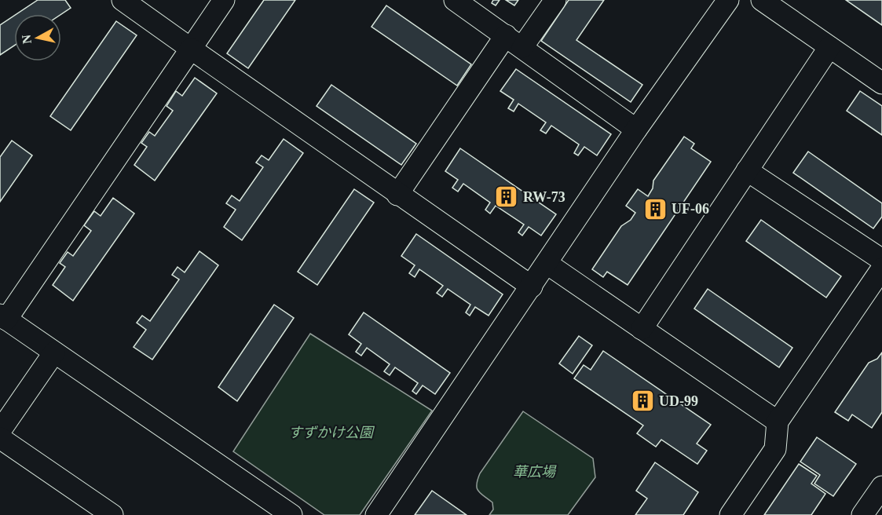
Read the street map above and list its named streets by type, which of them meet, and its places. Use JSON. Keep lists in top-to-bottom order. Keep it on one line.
{"parks":["すずかけ公園","華広場"],"places":{"building":["RW-73","UF-06","UD-99"]},"north":"left"}
